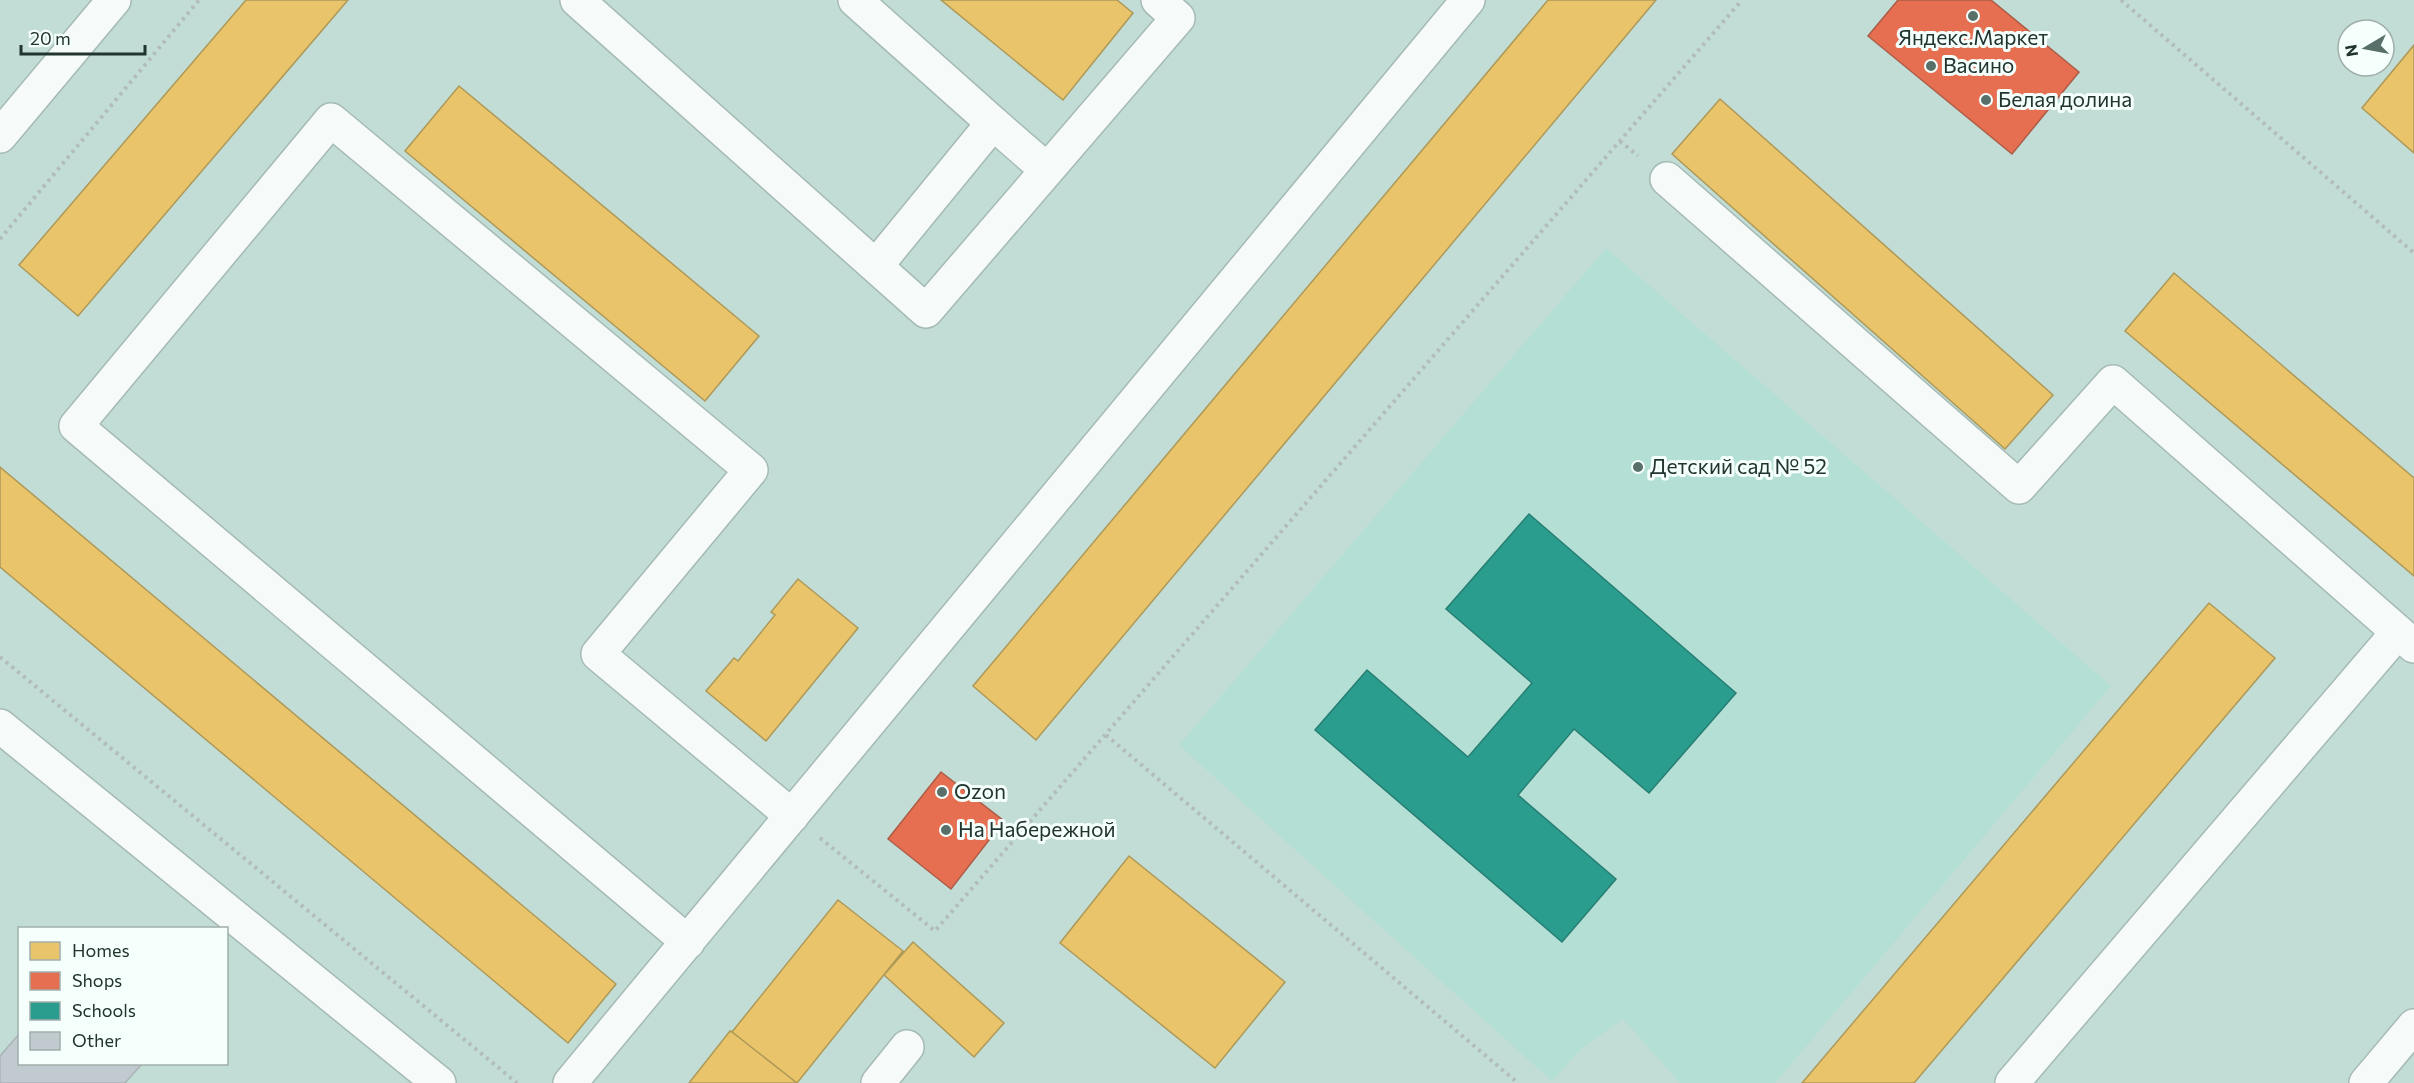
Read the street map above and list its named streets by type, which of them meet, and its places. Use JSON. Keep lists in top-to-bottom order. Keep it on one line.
{"places":["Яндекс.Маркет","Васино","Белая долина","Детский сад № 52","Ozon","На Набережной"],"legend":["Homes","Shops","Schools","Other"],"scale_bar":"20 m","north":"left"}
